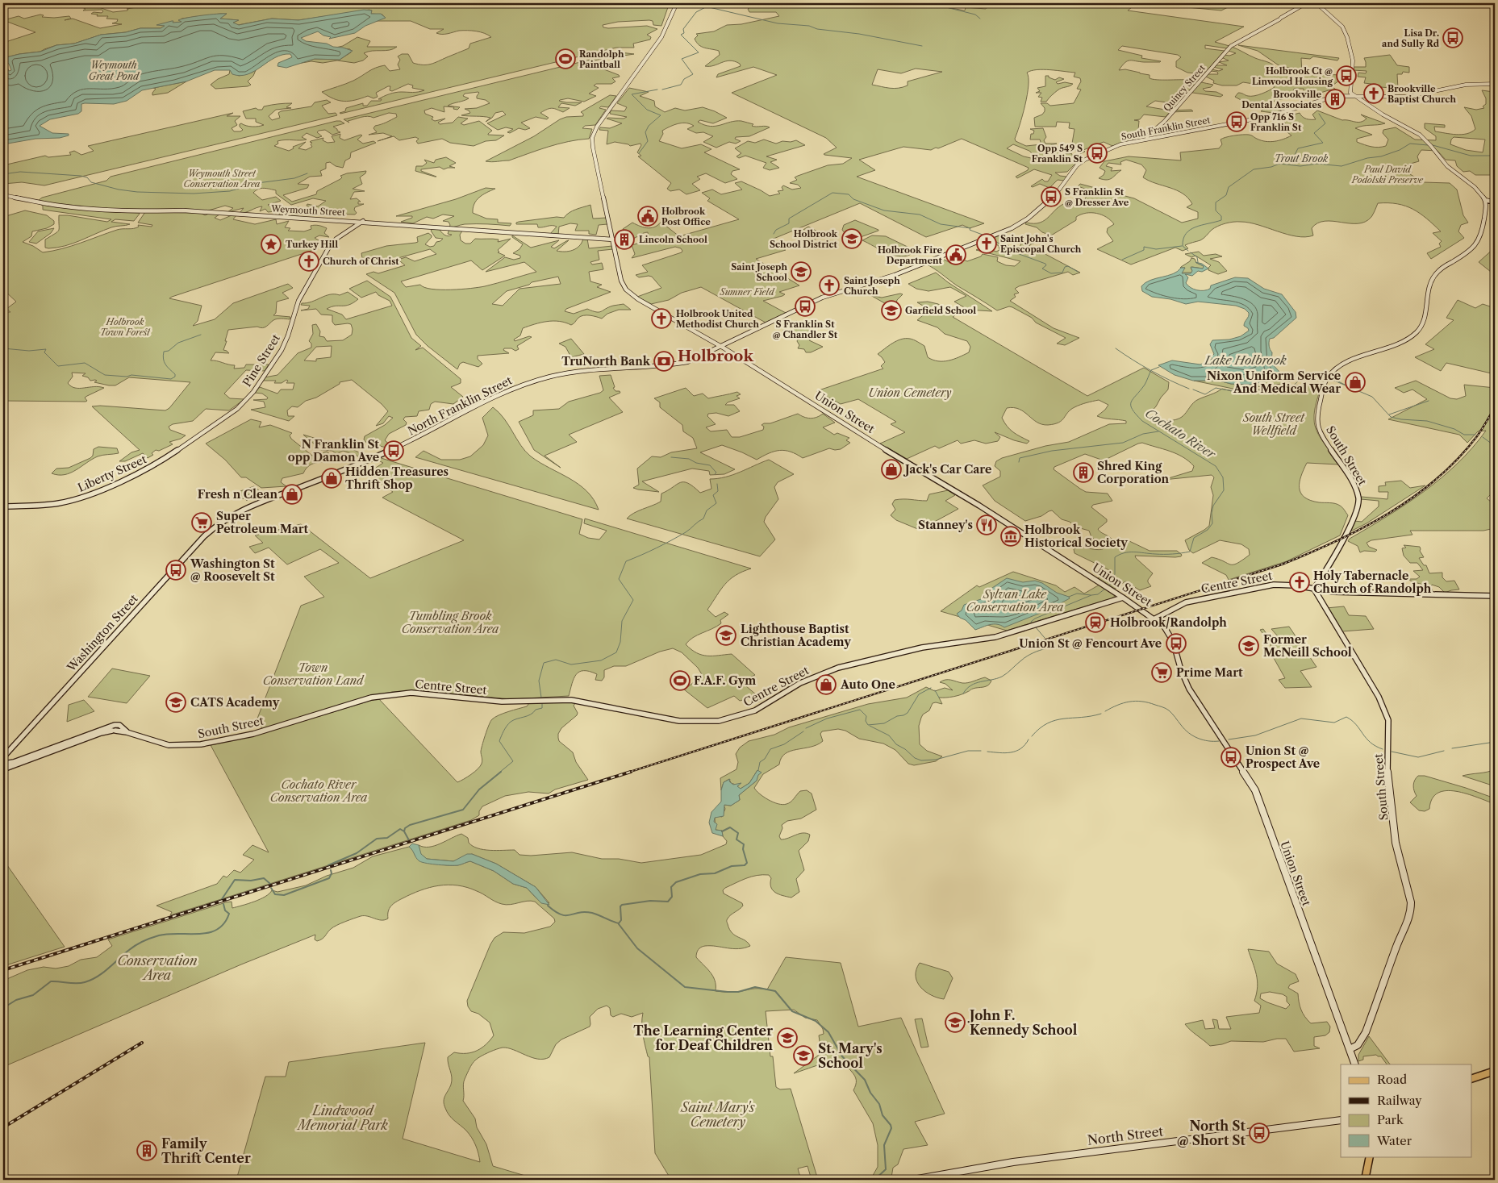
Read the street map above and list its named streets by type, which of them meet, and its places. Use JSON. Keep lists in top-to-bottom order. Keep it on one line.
{"streets":{"main road":["Quincy Street","South Franklin Street","Weymouth Street","Pine Street","North Franklin Street","Union Street","South Street","Liberty Street","Centre Street","Washington Street","North Street"]},"crossings":[["Quincy Street","South Franklin Street"],["South Franklin Street","North Franklin Street"],["South Franklin Street","Union Street"],["Weymouth Street","Pine Street"],["Weymouth Street","Union Street"],["Pine Street","Liberty Street"],["North Franklin Street","Union Street"],["North Franklin Street","Washington Street"],["Union Street","South Street"],["Union Street","Centre Street"],["South Street","Centre Street"]],"districts":["Holbrook"],"water":["Weymouth Great Pond","Trout Brook","Lake Holbrook","Cochato River"],"parks":["Paul David Podolski Preserve","Weymouth Street Conservation Area","Sumner Field","Holbrook Town Forest","Union Cemetery","South Street Wellfield","Sylvan Lake Conservation Area","Tumbling Brook Conservation Area","Town Conservation Land","Cochato River Conservation Area","Conservation Area","Saint Mary's Cemetery","Lindwood Memorial Park"],"places":{"bus stop":["Lisa Dr. and Sully Rd","Holbrook Ct @ Linwood Housing","Opp 716 S Franklin St","Opp 549 S Franklin St","S Franklin St @ Dresser Ave","S Franklin St @ Chandler St","N Franklin St opp Damon Ave","Washington St @ Roosevelt St","Union St @ Fencourt Ave","Union St @ Prospect Ave","North St @ Short St"],"sports":["Randolph Paintball","F.A.F. Gym"],"church":["Brookville Baptist Church","Saint John's Episcopal Church","Church of Christ","Saint Joseph Church","Holbrook United Methodist Church","Holy Tabernacle Church of Randolph"],"building":["Brookville Dental Associates","Lincoln School","Shred King Corporation","Family Thrift Center"],"public building":["Holbrook Post Office","Holbrook Fire Department"],"school or university":["Holbrook School District","Saint Joseph School","Garfield School","Lighthouse Baptist Christian Academy","Former McNeill School","CATS Academy","John F. Kennedy School","The Learning Center for Deaf Children","St. Mary's School"],"place":["Turkey Hill"],"bank":["TruNorth Bank"],"shop":["Nixon Uniform Service And Medical Wear","Jack's Car Care","Hidden Treasures Thrift Shop","Fresh n Clean","Auto One"],"supermarket":["Super Petroleum Mart","Prime Mart"],"restaurant":["Stanney's"],"museum":["Holbrook Historical Society"],"station":["Holbrook/Randolph"]},"legend":["Road","Railway","Park","Water"]}
